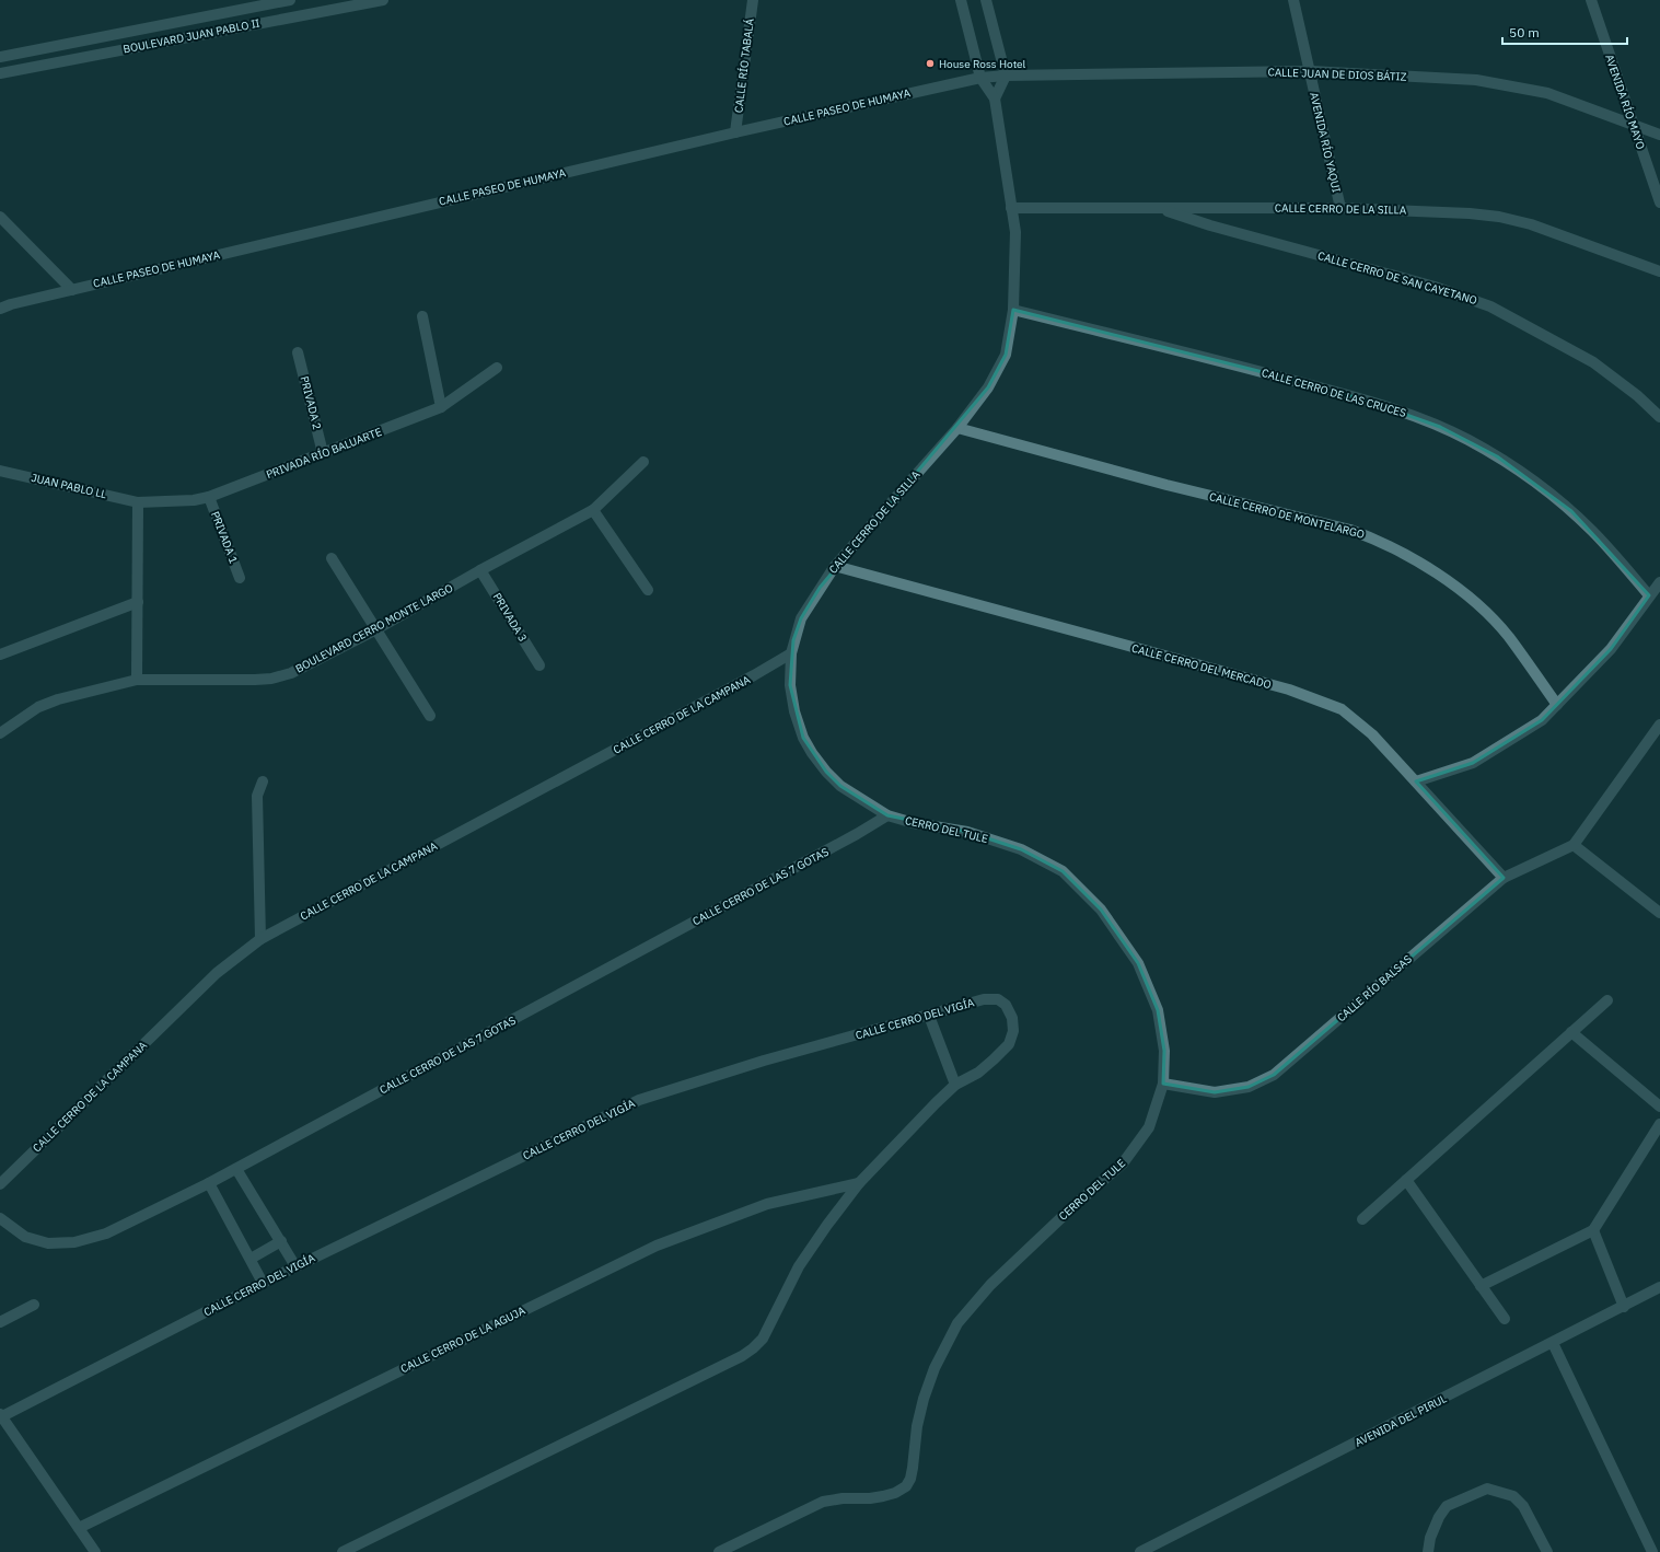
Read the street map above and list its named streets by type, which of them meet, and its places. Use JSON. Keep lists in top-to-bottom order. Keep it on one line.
{"streets":{"street":["BOULEVARD JUAN PABLO II","CALLE RÍO TABALÁ","CALLE JUAN DE DIOS BÁTIZ","AVENIDA RÍO MAYO","CALLE PASEO DE HUMAYA","AVENIDA RÍO YAQUI","CALLE CERRO DE LA SILLA","CALLE CERRO DE SAN CAYETANO","CALLE CERRO DE LAS CRUCES","PRIVADA 2","PRIVADA RÍO BALUARTE","JUAN PABLO LL","CALLE CERRO DE MONTELARGO","PRIVADA 1","PRIVADA 3","BOULEVARD CERRO MONTE LARGO","CALLE CERRO DEL MERCADO","CALLE CERRO DE LA CAMPANA","CERRO DEL TULE","CALLE CERRO DE LAS 7 GOTAS","CALLE RÍO BALSAS","CALLE CERRO DEL VIGÍA","CALLE CERRO DE LA AGUJA","AVENIDA DEL PIRUL"]},"crossings":[["CALLE RÍO TABALÁ","CALLE PASEO DE HUMAYA"],["CALLE JUAN DE DIOS BÁTIZ","AVENIDA RÍO MAYO"],["CALLE JUAN DE DIOS BÁTIZ","CALLE PASEO DE HUMAYA"],["CALLE JUAN DE DIOS BÁTIZ","AVENIDA RÍO YAQUI"],["AVENIDA RÍO YAQUI","CALLE CERRO DE LA SILLA"],["CALLE CERRO DE LA SILLA","CALLE CERRO DE SAN CAYETANO"],["CALLE CERRO DE LA SILLA","CALLE CERRO DE LAS CRUCES"],["CALLE CERRO DE LA SILLA","CALLE CERRO DE MONTELARGO"],["CALLE CERRO DE LA SILLA","CALLE CERRO DEL MERCADO"],["CALLE CERRO DE LA SILLA","CALLE CERRO DE LA CAMPANA"],["CALLE CERRO DE LA SILLA","CERRO DEL TULE"],["CALLE CERRO DE LA SILLA","CALLE CERRO DE LAS 7 GOTAS"],["PRIVADA 2","PRIVADA RÍO BALUARTE"],["PRIVADA RÍO BALUARTE","JUAN PABLO LL"],["PRIVADA RÍO BALUARTE","PRIVADA 1"],["PRIVADA 3","BOULEVARD CERRO MONTE LARGO"],["CALLE CERRO DEL MERCADO","CALLE RÍO BALSAS"],["CERRO DEL TULE","CALLE CERRO DE LAS 7 GOTAS"],["CERRO DEL TULE","CALLE RÍO BALSAS"],["CALLE CERRO DEL VIGÍA","CALLE CERRO DE LA AGUJA"]],"places":["House Ross Hotel"],"scale_bar":"50 m"}
